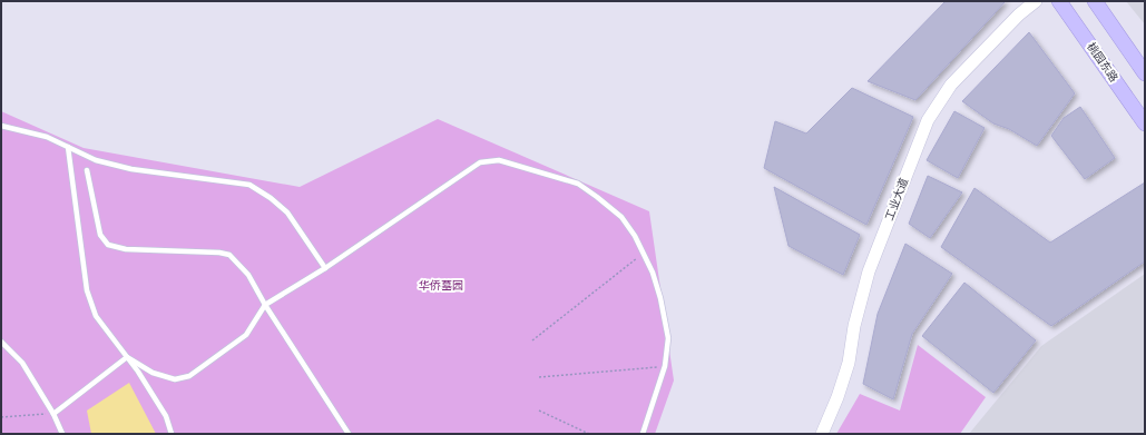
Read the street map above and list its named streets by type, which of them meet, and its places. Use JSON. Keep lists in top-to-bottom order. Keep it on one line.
{"streets":{"main road":["桃园东路"],"street":["工业大道"]},"parks":["华侨墓园"]}
